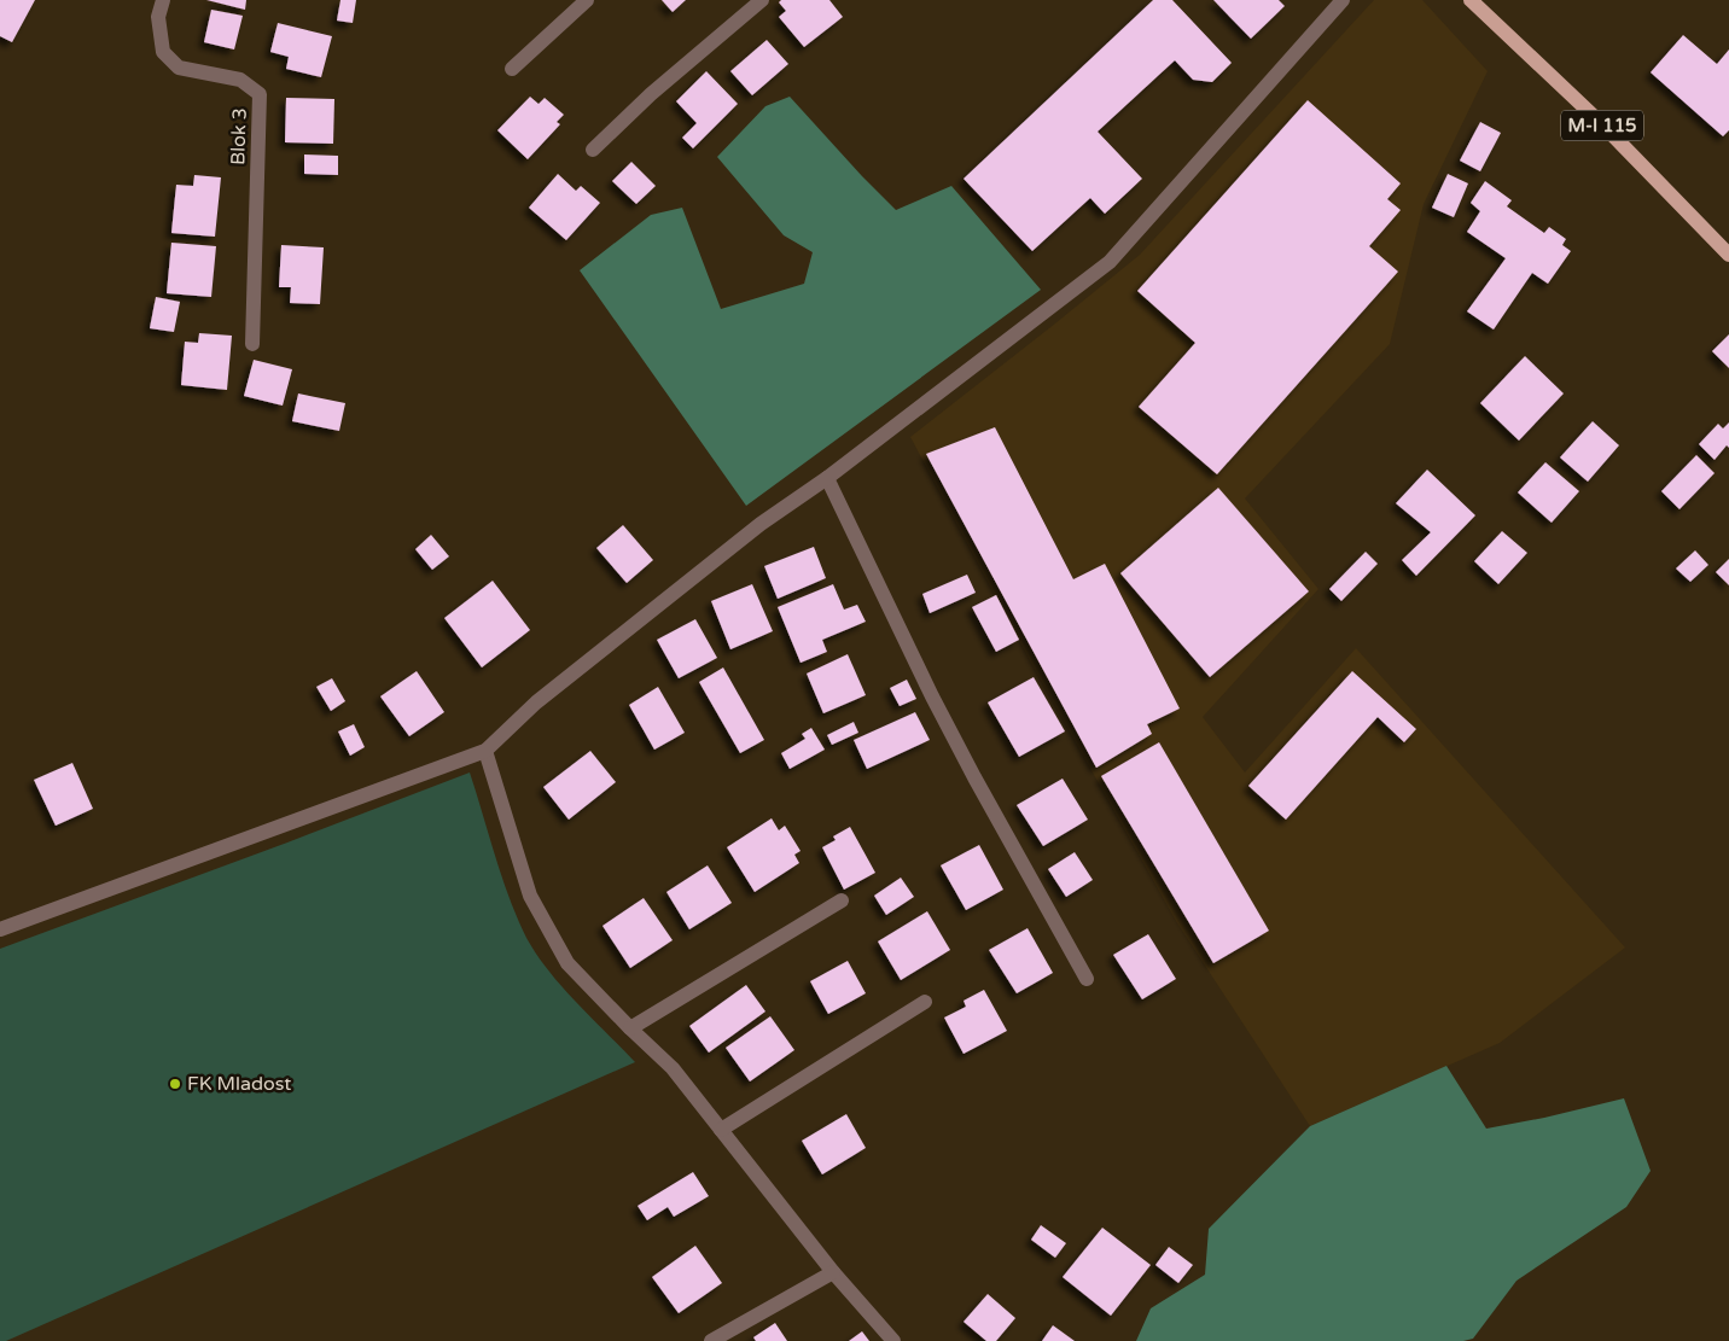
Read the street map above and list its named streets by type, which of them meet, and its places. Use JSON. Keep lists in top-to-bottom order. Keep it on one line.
{"streets":{"main road":["M-I 115"],"street":["Blok 3"]},"places":["FK Mladost"]}
